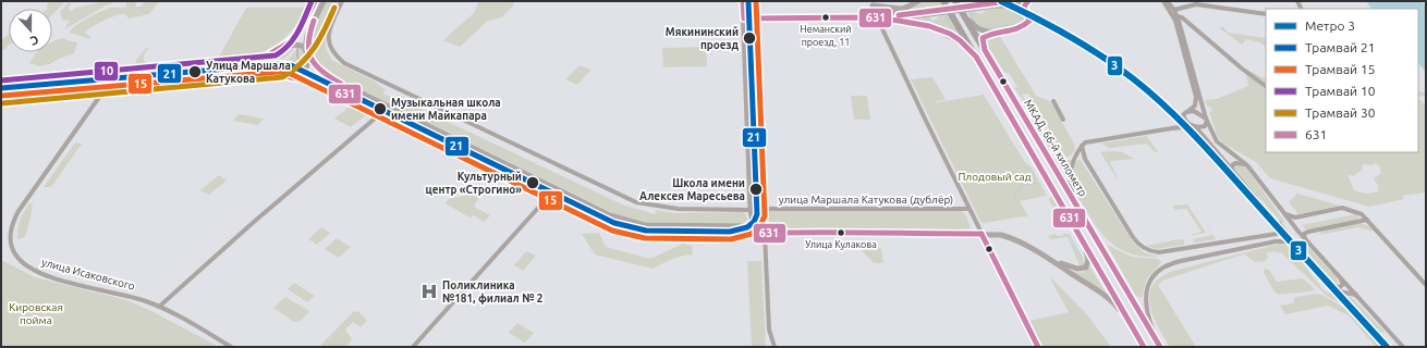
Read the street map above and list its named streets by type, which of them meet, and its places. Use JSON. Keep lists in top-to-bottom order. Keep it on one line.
{"streets":{"highway":["МКАД, 66-й километр"],"street":["улица Маршала Катукова (дублёр)","улица Исаковского"]},"parks":["Плодовый сад","Кировская пойма"],"places":{"other":["Неманский проезд, 11","Мякининский проезд","Улица Маршала Катукова","Музыкальная школа имени Майкапара","Культурный центр «Строгино»","Школа имени Алексея Маресьева","Улица Кулакова"],"hospital":["Поликлиника №181, филиал № 2"]},"lines":["metro line 3","tram line 21","tram line 15","tram line 10","transit line 631","tram line 30"],"legend":["Метро 3","Трамвай 21","Трамвай 15","Трамвай 10","Трамвай 30","631"],"north":"bottom"}
